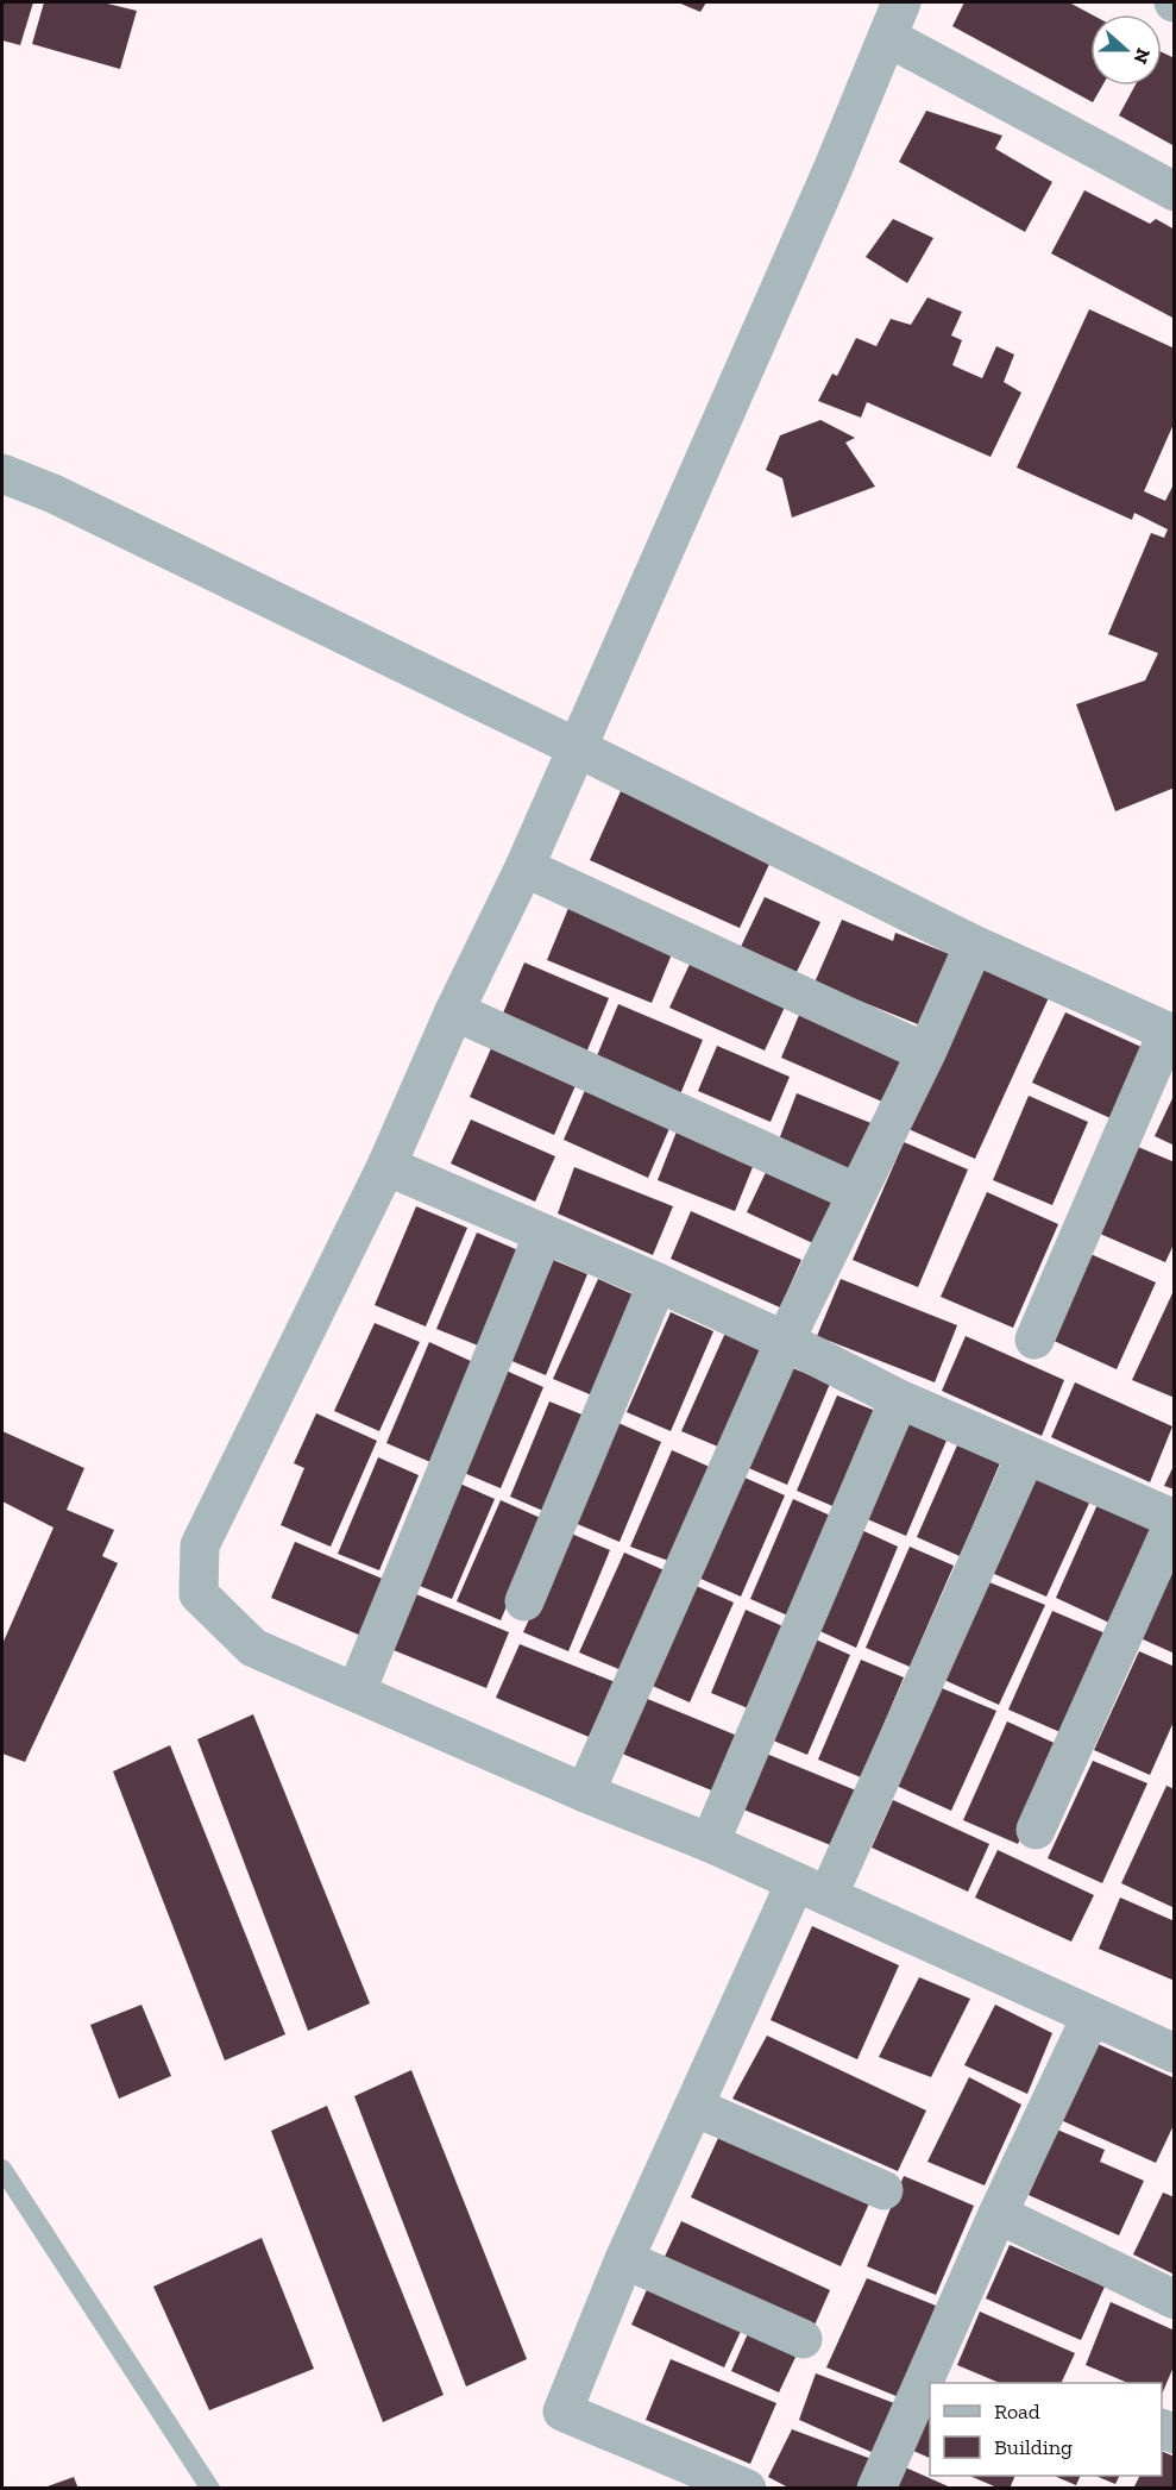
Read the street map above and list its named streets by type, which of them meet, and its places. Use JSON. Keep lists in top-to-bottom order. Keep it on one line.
{"legend":["Road","Building"],"north":"right"}
